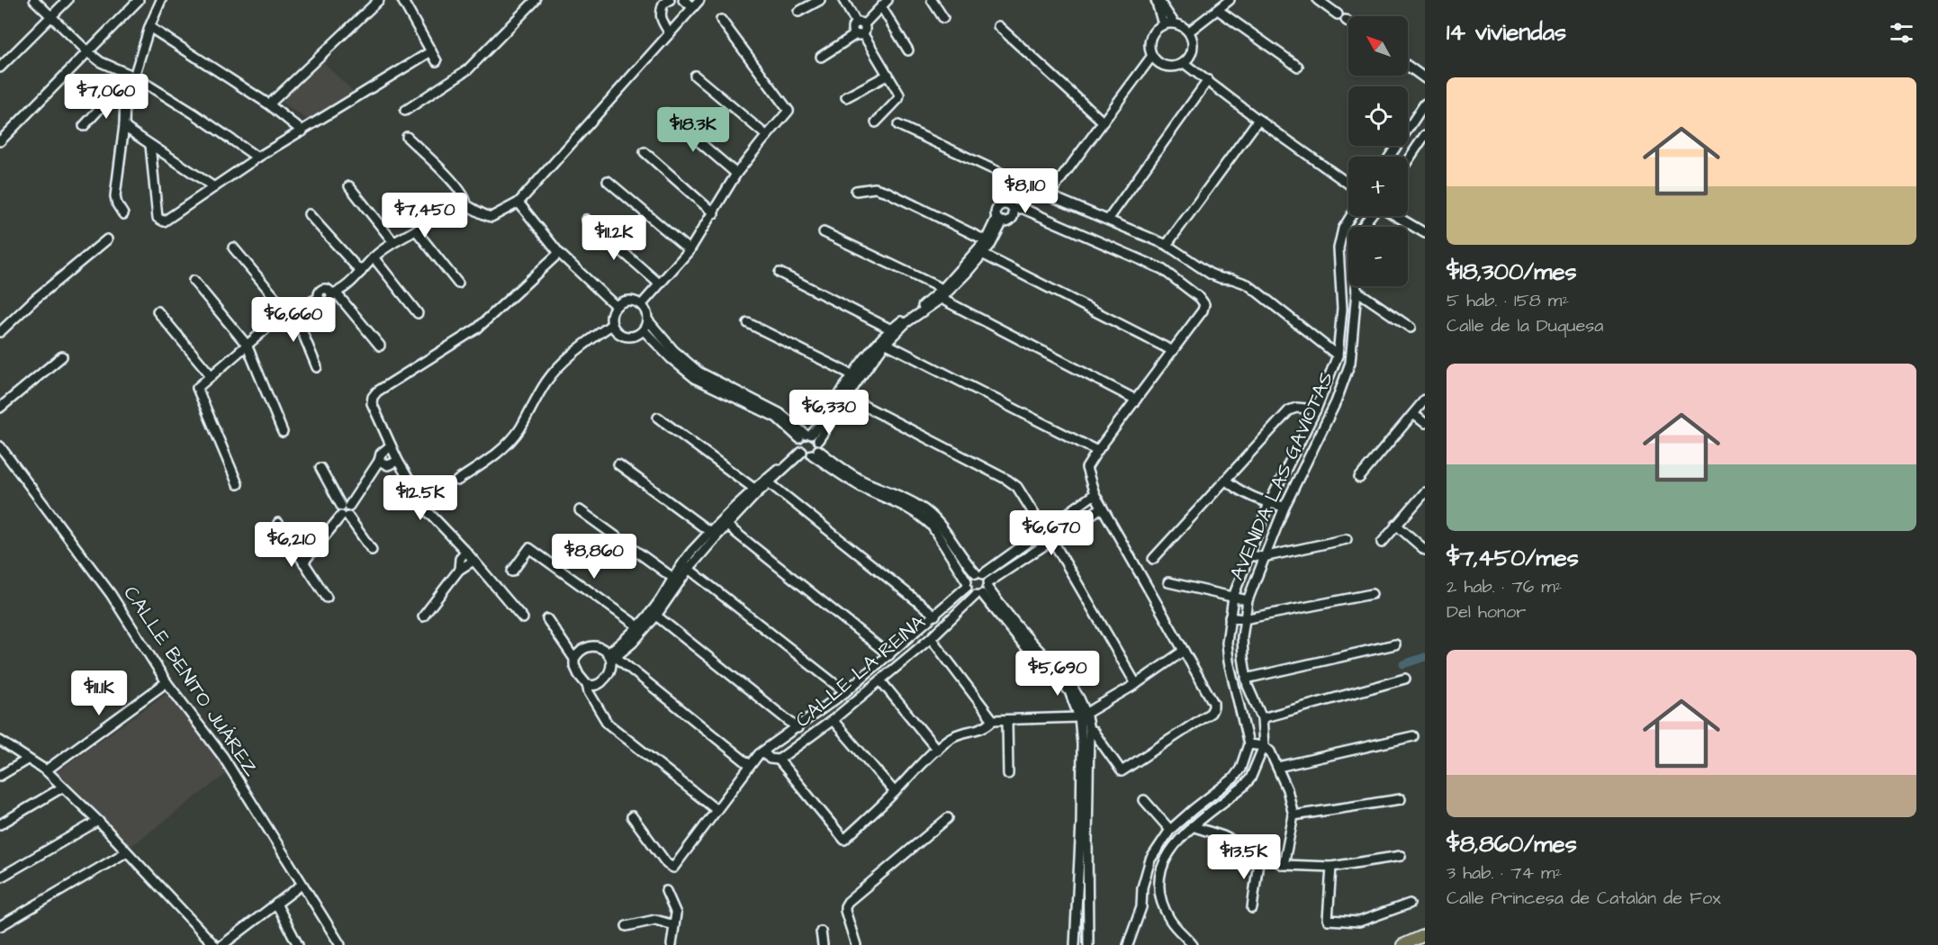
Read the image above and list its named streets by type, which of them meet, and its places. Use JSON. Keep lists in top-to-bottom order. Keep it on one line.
{"streets":{"street":["AVENIDA LAS GAVIOTAS","CALLE LA REINA","CALLE BENITO JUÁREZ"]},"north":"top left","page":{"heading":"14 viviendas","map_buttons":["+","−"],"list":[{"name":"$18,300/mes","note":"5 hab. · 158 m² · Calle de la Duquesa"},{"name":"$7,450/mes","note":"2 hab. · 76 m² · Del honor"},{"name":"$8,860/mes","note":"3 hab. · 74 m² · Calle Princesa de Catalán de Fox"}],"price":["$7,060","$18.3K","$8,110","$7,450","$11.2K","$6,660","$6,330","$12.5K","$6,670","$6,210","$8,860","$5,690","$11.1K","$13.5K"]}}
